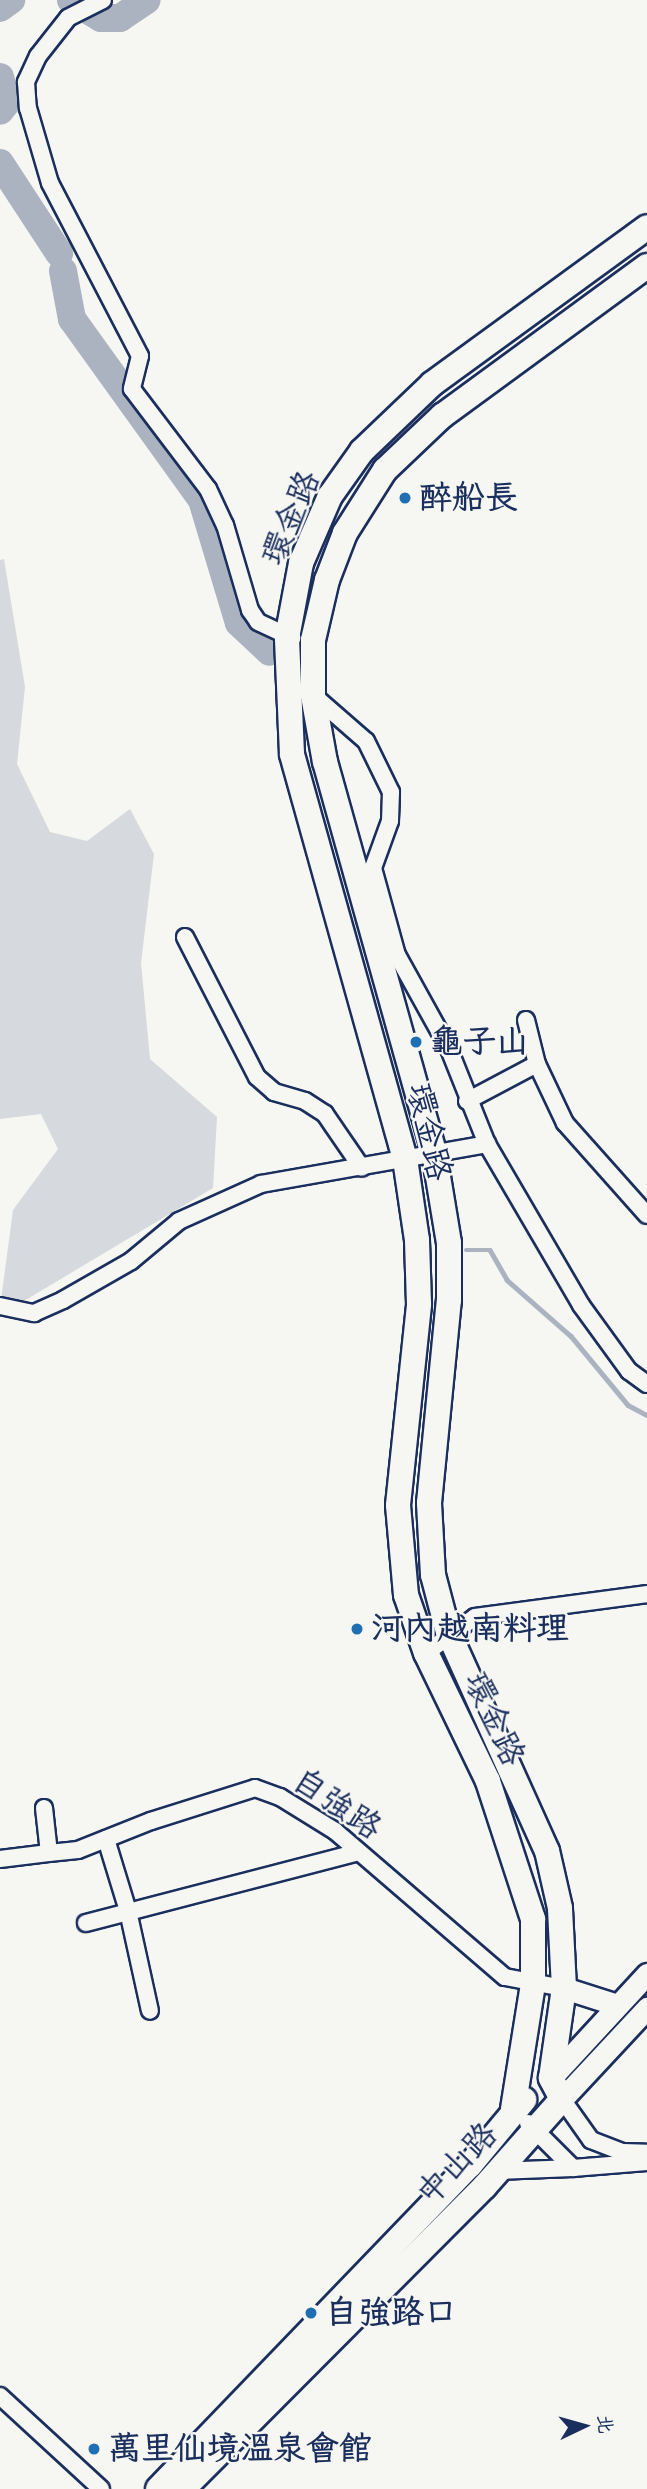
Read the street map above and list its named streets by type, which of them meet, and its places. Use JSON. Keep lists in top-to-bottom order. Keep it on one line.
{"streets":{"main road":["環金路","中山路"],"street":["自強路"]},"crossings":[["環金路","自強路"],["環金路","中山路"]],"places":["醉船長","龜子山","河內越南料理","自強路口","萬里仙境溫泉會館"],"north":"right"}
